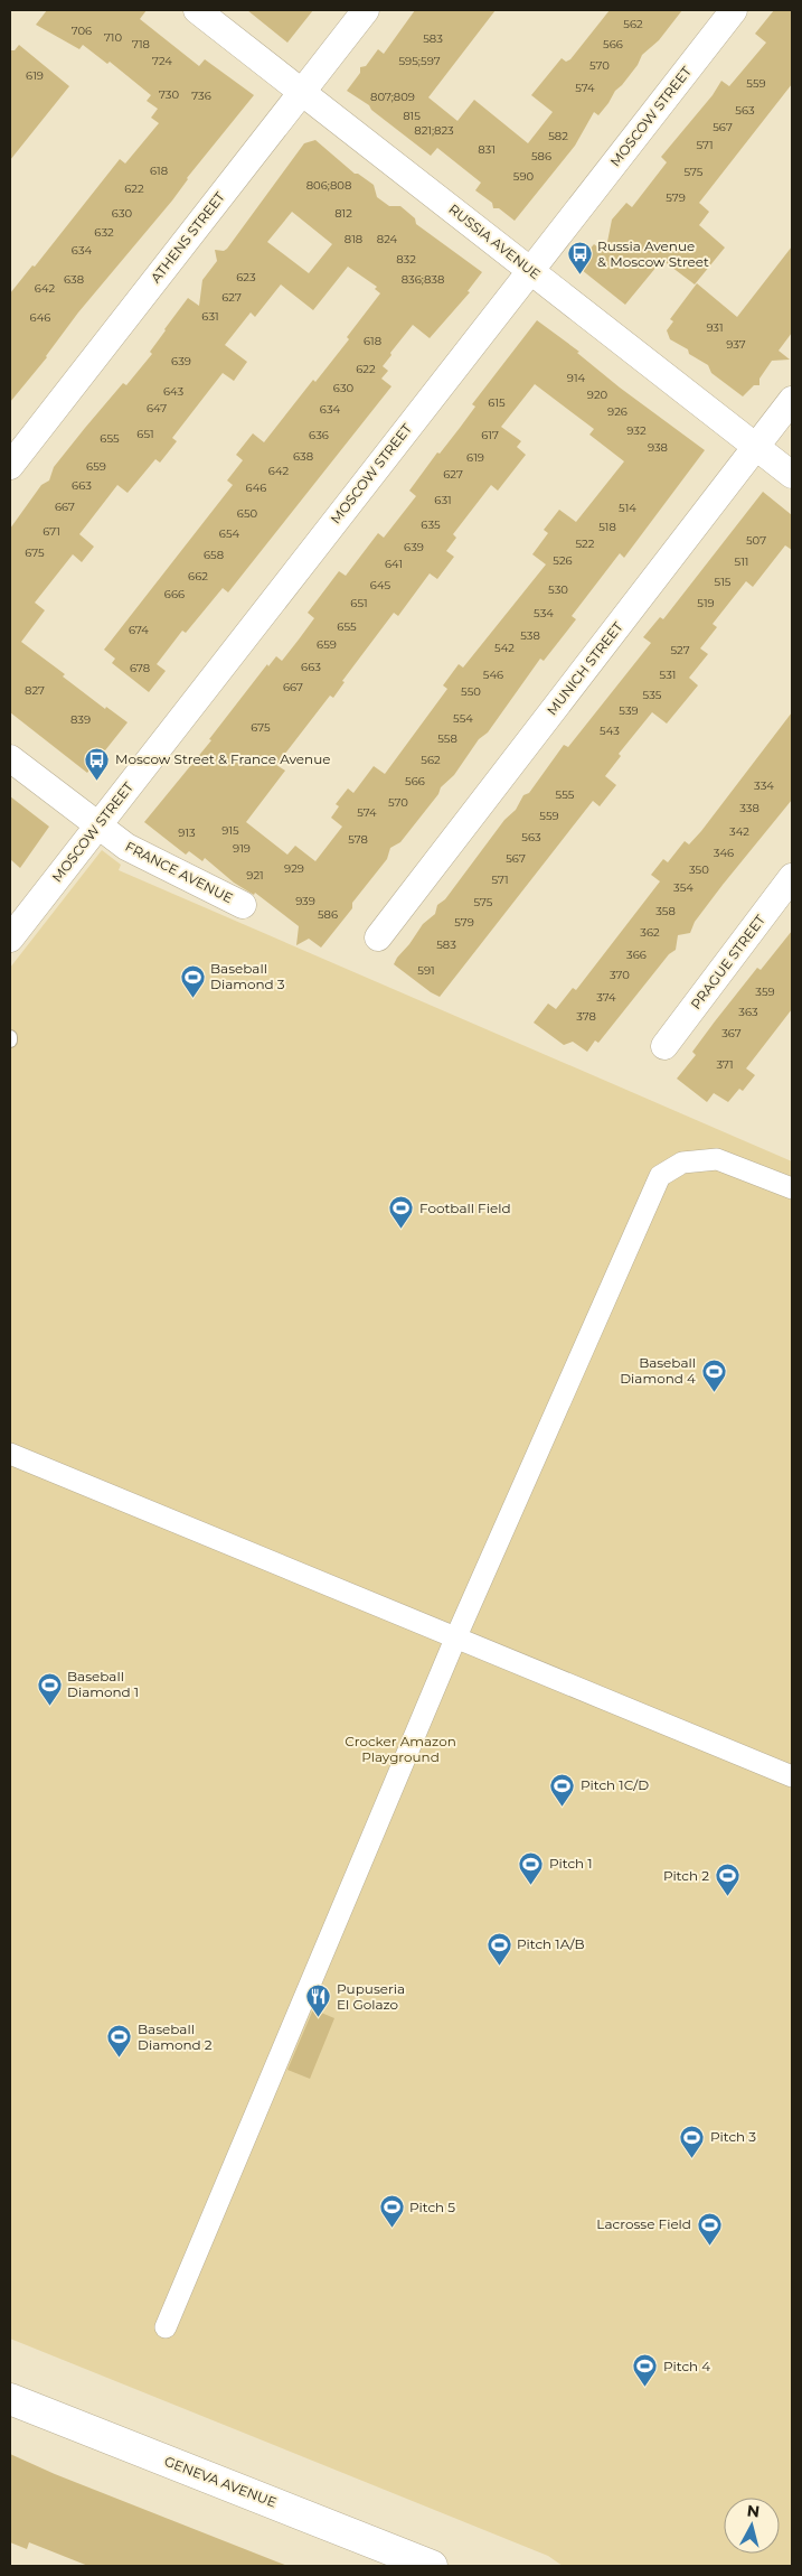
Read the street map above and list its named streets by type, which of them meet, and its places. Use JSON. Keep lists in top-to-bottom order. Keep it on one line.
{"streets":{"main road":["GENEVA AVENUE"],"street":["MOSCOW STREET","ATHENS STREET","RUSSIA AVENUE","MUNICH STREET","FRANCE AVENUE","PRAGUE STREET"]},"crossings":[["MOSCOW STREET","RUSSIA AVENUE"],["MOSCOW STREET","FRANCE AVENUE"],["ATHENS STREET","RUSSIA AVENUE"],["RUSSIA AVENUE","MUNICH STREET"]],"parks":["Crocker Amazon Playground"],"places":{"bus stop":["Russia Avenue & Moscow Street","Moscow Street & France Avenue"],"sports":["Baseball Diamond 3","Football Field","Baseball Diamond 4","Baseball Diamond 1","Pitch 1C/D","Pitch 1","Pitch 2","Pitch 1A/B","Baseball Diamond 2","Pitch 3","Pitch 5","Lacrosse Field","Pitch 4"],"restaurant":["Pupuseria El Golazo"]},"house_numbers":["562","706","710","583","718","566","724","595;597","570","619","559","574","730","736","807;809","563","815","567","821;823","582","571","831","586","618","575","590","806;808","622","579","630","812","632","818","824","634","832","623","638","836;838","642","627","631","646","931","618","937","639","622","914","630","643","920","615","647","634","926","932","651","636","617","655","938","638","619","659","642","627","663","646","631","667","514","650","635","518","671","654","507","522","639","675","658","526","511","641","662","515","645","530","666","651","519","534","655","674","538","659","542","527","663","678","546","531","667","827","550","535","539","554","839","675","543","558","562","566","334","555","570","338","574","559","915","342","913","563","578","919","346","567","929","350","921","571","354","939","575","358","586","579","362","583","366","591","370","359","374","363","378","367","371"],"north":"top"}
